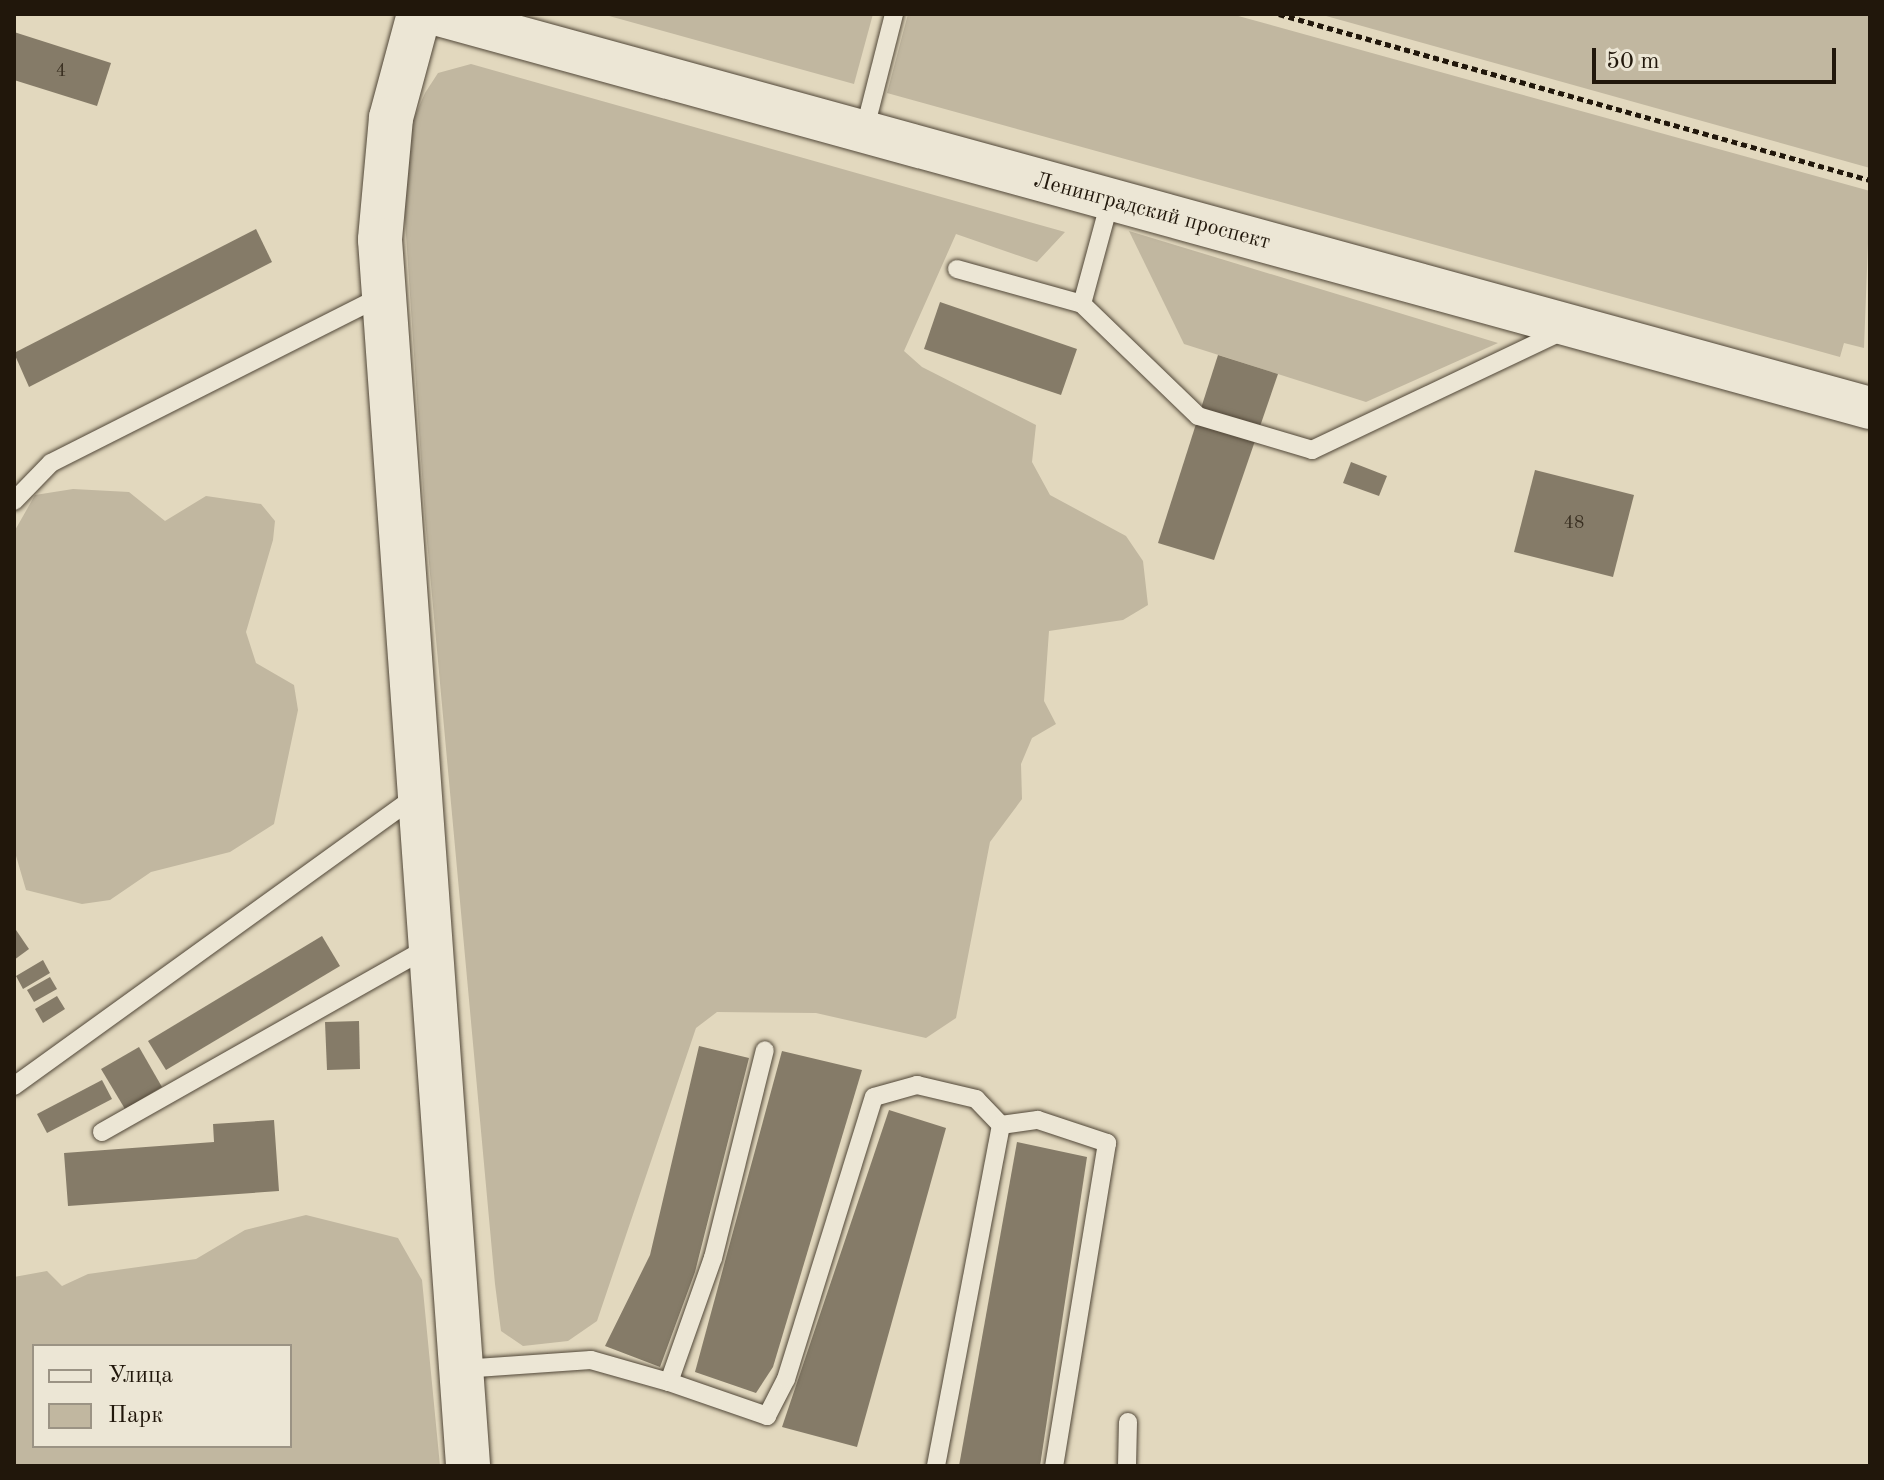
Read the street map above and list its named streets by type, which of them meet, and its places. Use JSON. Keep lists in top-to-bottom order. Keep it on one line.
{"streets":{"street":["Ленинградский проспект"]},"house_numbers":["4","48"],"legend":["Улица","Парк"],"scale_bar":"50 m"}
